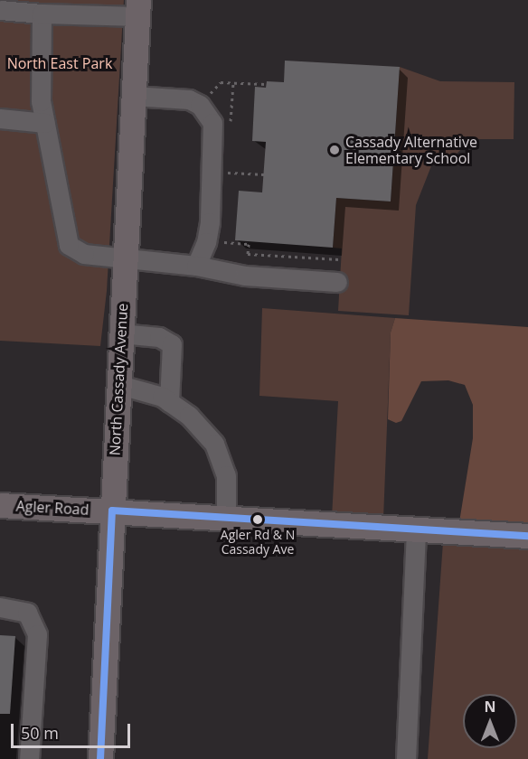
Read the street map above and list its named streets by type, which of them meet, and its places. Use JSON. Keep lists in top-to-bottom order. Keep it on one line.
{"streets":{"main road":["North Cassady Avenue","Agler Road"]},"crossings":[["North Cassady Avenue","Agler Road"]],"parks":["North East Park"],"places":["Cassady Alternative Elementary School","Agler Rd & N Cassady Ave"],"scale_bar":"50 m","north":"top"}
